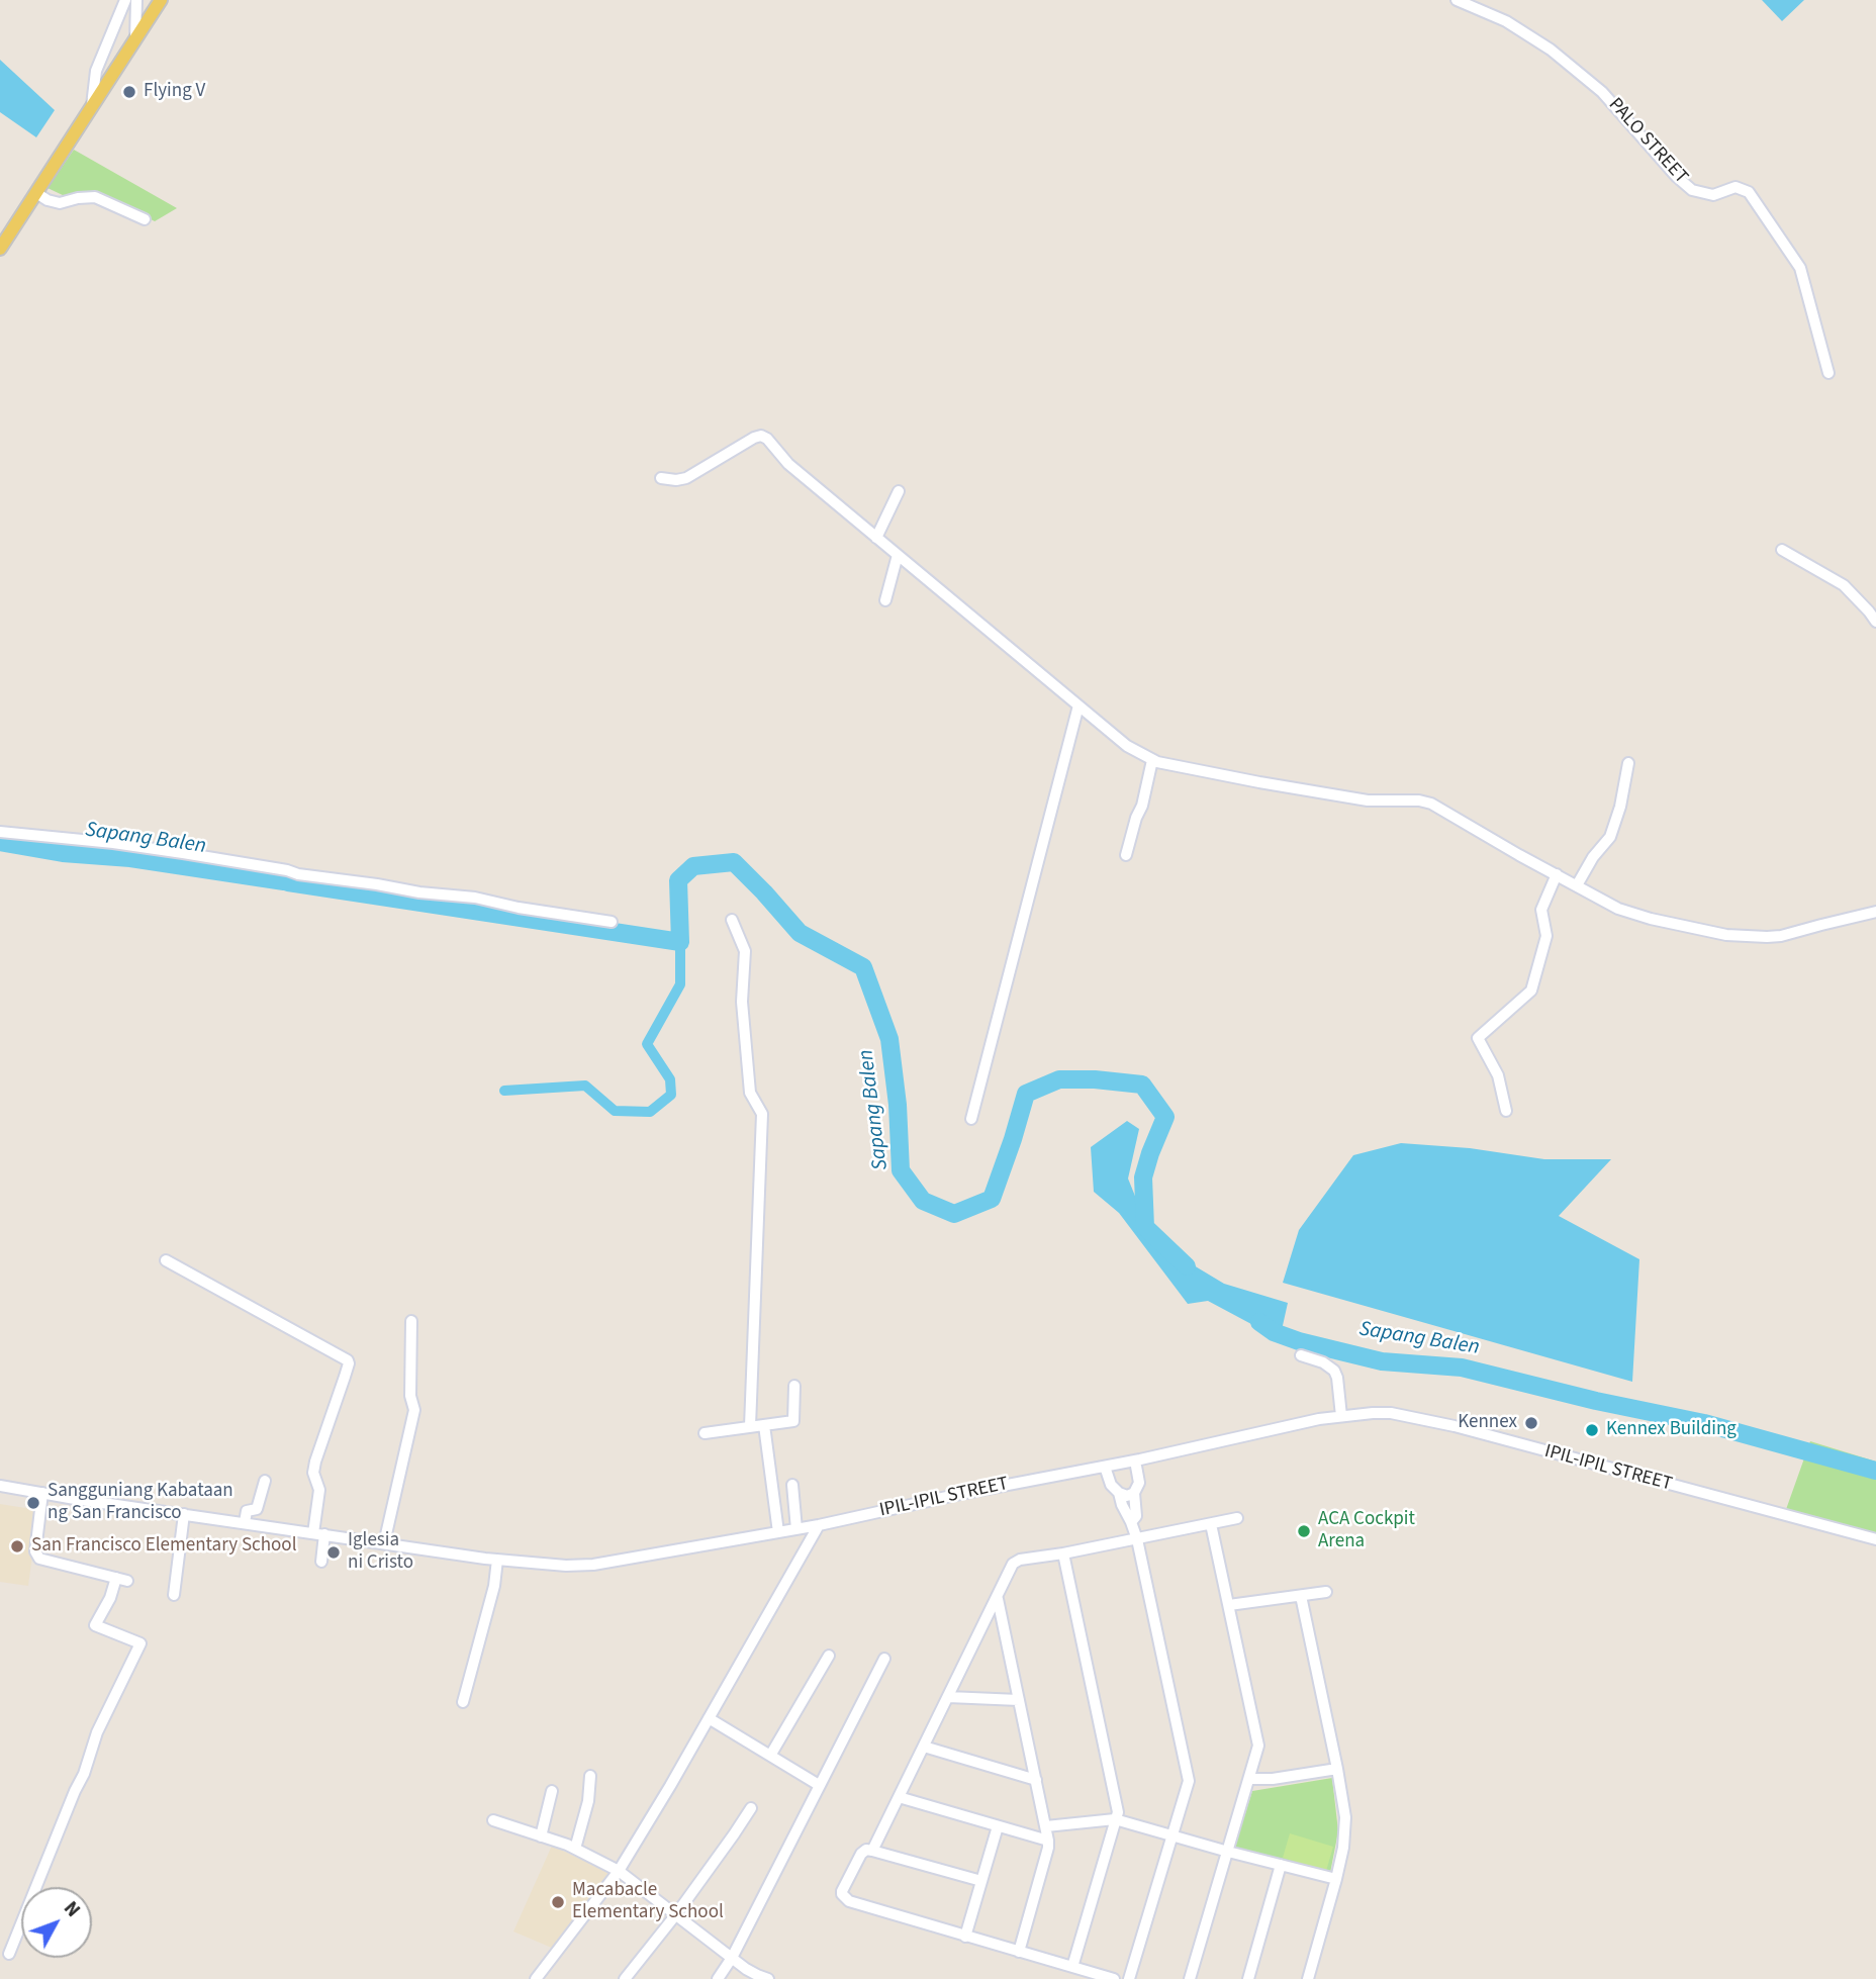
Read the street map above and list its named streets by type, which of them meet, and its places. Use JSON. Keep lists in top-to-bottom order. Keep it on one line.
{"streets":{"street":["PALO STREET","IPIL-IPIL STREET"]},"water":["Sapang Balen"],"places":["Flying V","Kennex","Kennex Building","Sangguniang Kabataan ng San Francisco","ACA Cockpit Arena","San Francisco Elementary School","Iglesia ni Cristo","Macabacle Elementary School"],"north":"top right"}
